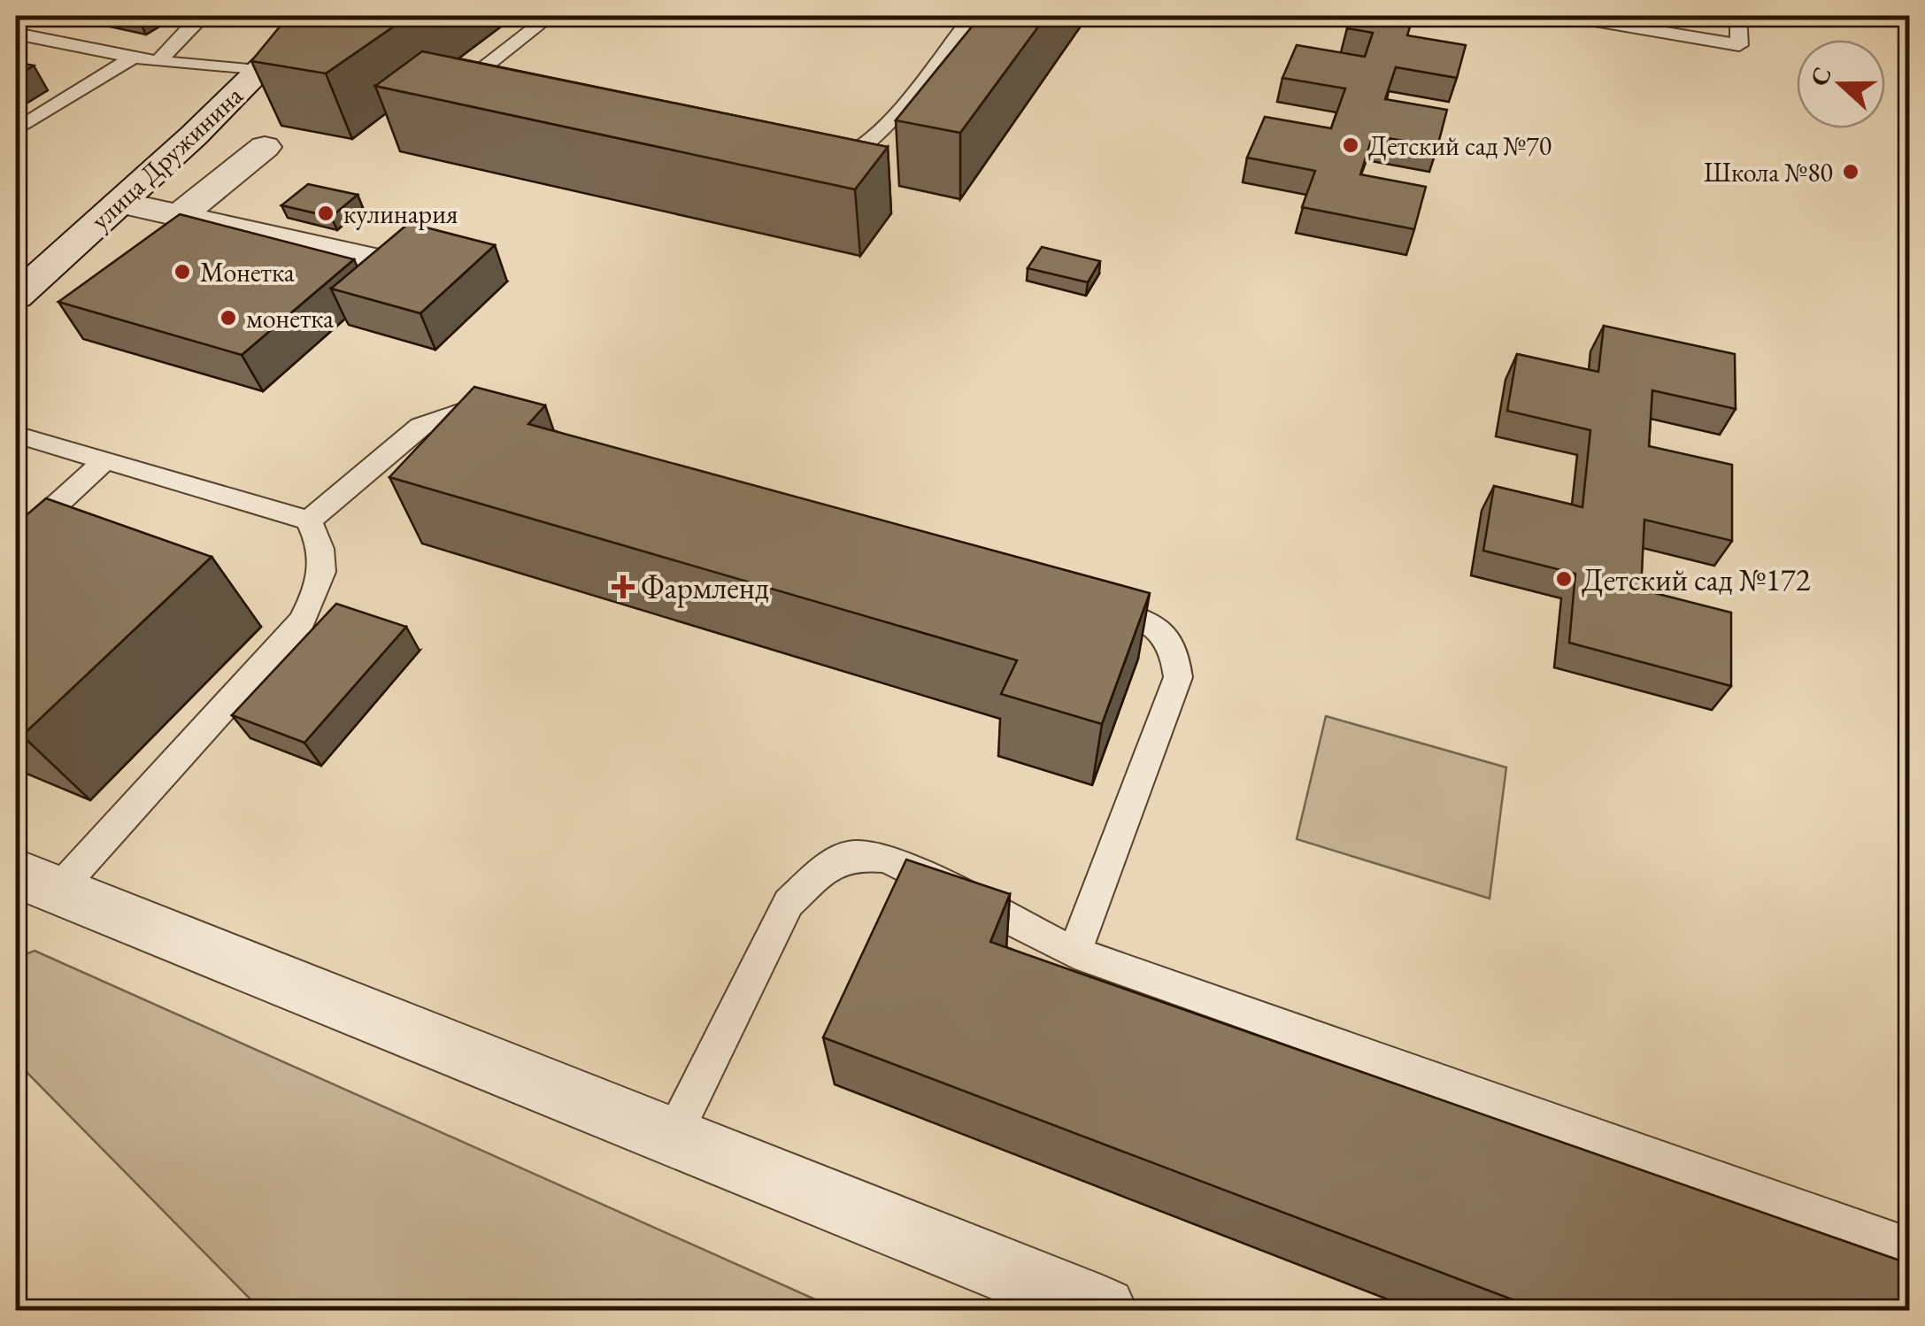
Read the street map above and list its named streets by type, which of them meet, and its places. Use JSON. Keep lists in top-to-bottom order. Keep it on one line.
{"streets":{"street":["улица Дружинина"]},"places":{"other":["Детский сад №70","Школа №80","кулинария","Монетка","монетка","Детский сад №172"],"health":["Фармленд"]},"north":"left"}
